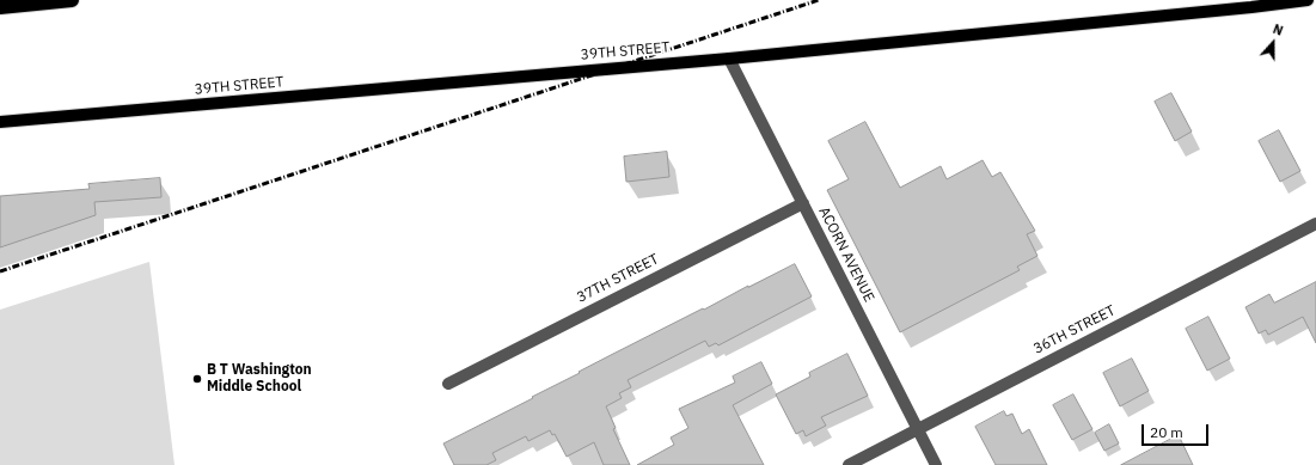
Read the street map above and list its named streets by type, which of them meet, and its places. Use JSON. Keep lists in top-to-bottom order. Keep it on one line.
{"streets":{"main road":["39TH STREET"],"street":["ACORN AVENUE","37TH STREET","36TH STREET"]},"crossings":[["39TH STREET","ACORN AVENUE"],["ACORN AVENUE","37TH STREET"],["ACORN AVENUE","36TH STREET"]],"places":["B T Washington Middle School"],"scale_bar":"20 m","north":"top"}
